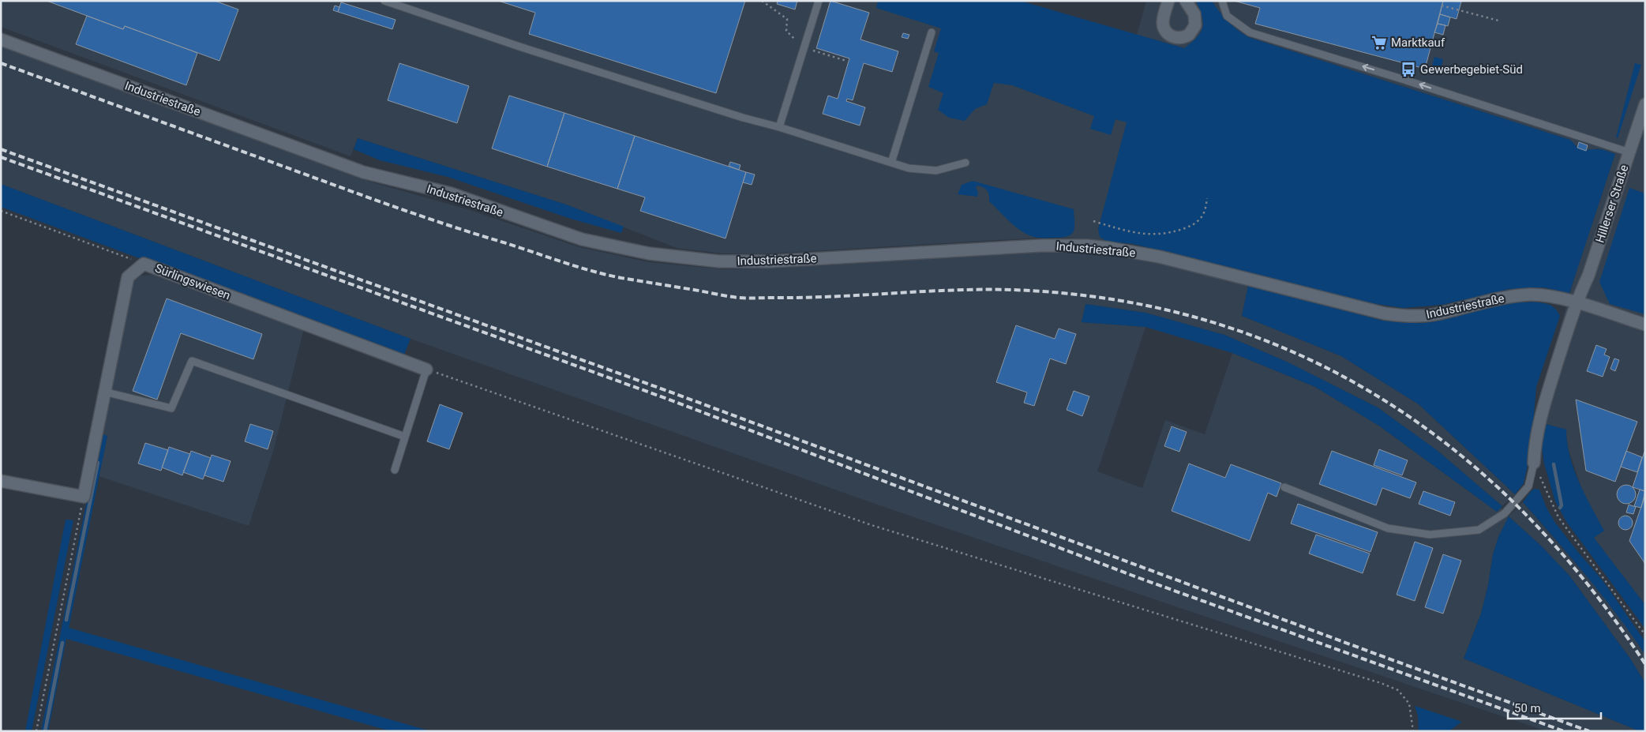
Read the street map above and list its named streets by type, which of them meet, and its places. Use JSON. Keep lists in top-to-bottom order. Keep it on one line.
{"streets":{"street":["Industriestraße","Hillerser Straße","Sürlingswiesen"]},"crossings":[["Industriestraße","Hillerser Straße"]],"places":{"supermarket":["Marktkauf"],"bus stop":["Gewerbegebiet-Süd"]},"scale_bar":"50 m"}
